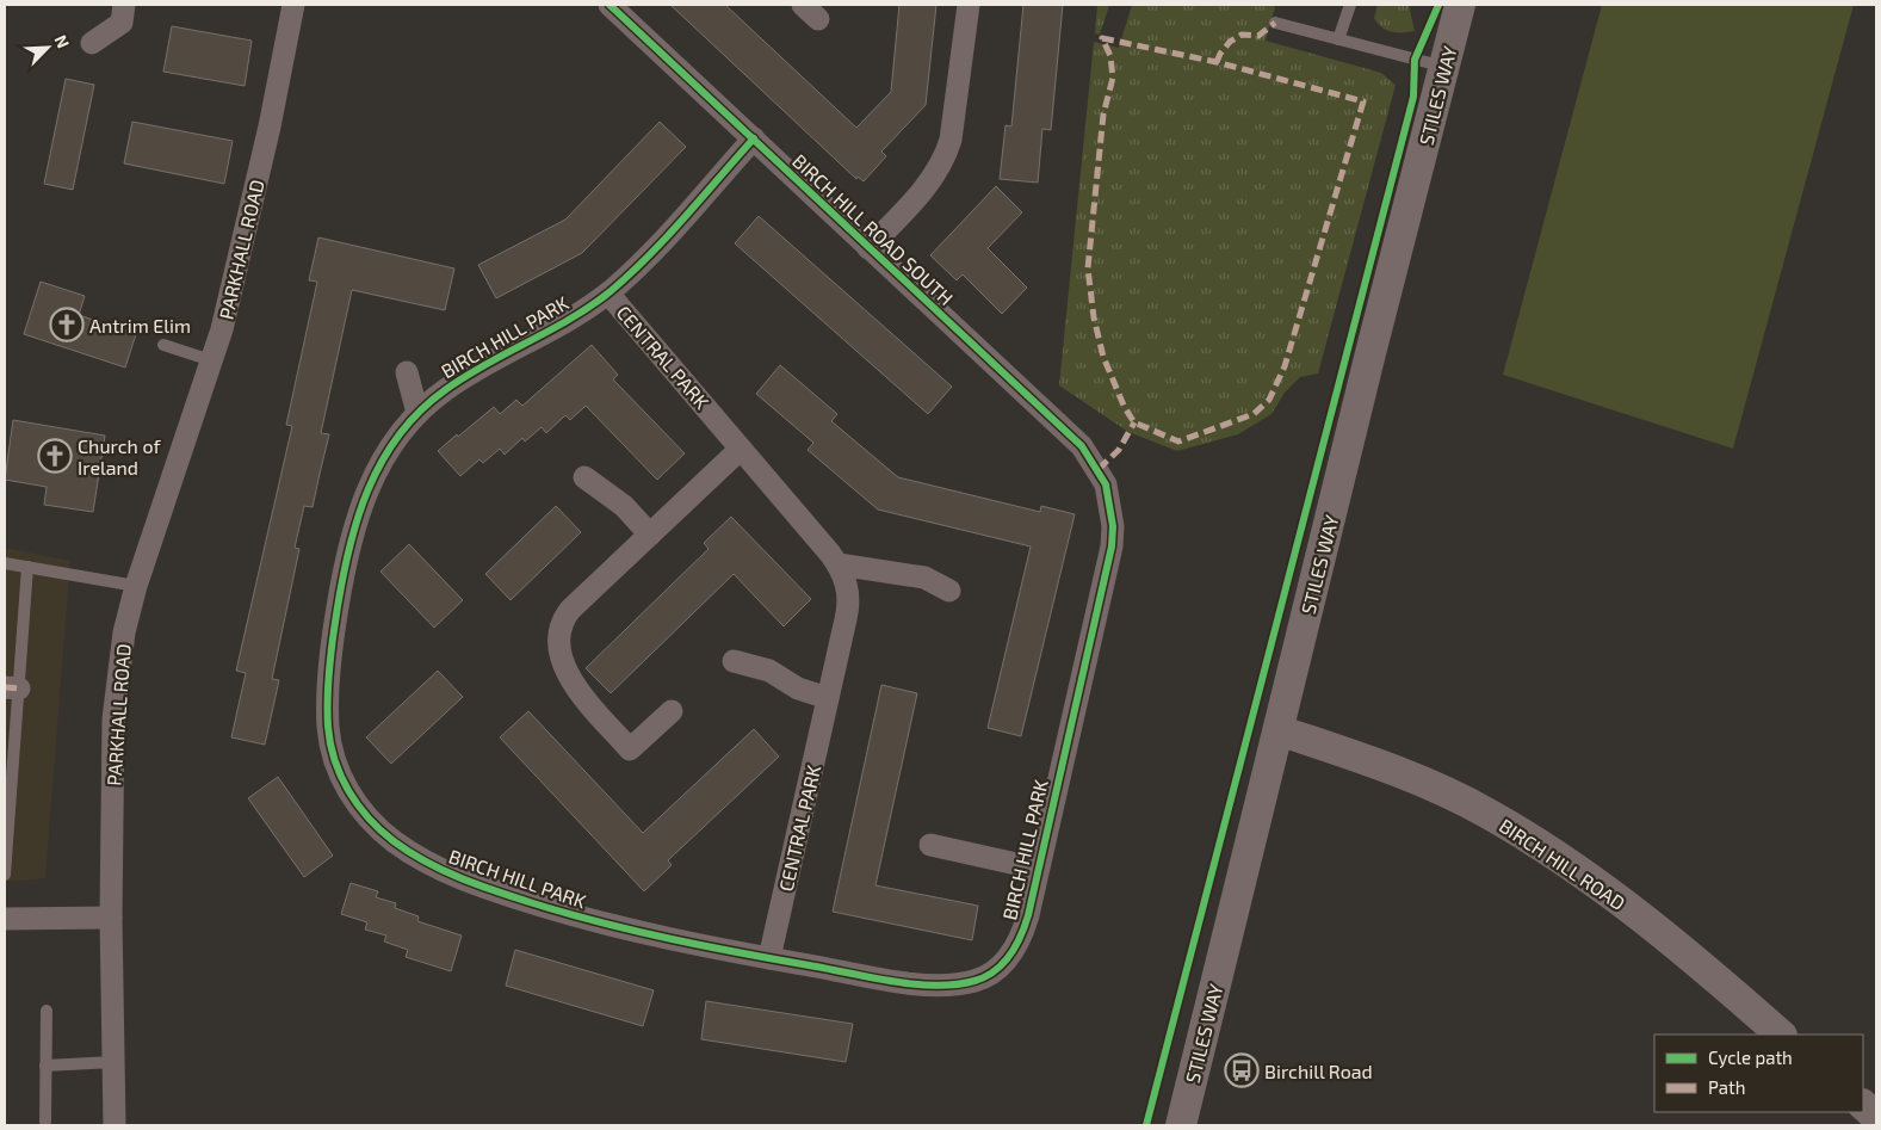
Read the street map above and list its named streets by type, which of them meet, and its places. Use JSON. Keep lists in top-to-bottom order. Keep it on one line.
{"streets":{"main road":["STILES WAY","BIRCH HILL ROAD"],"street":["BIRCH HILL ROAD SOUTH","PARKHALL ROAD","BIRCH HILL PARK","CENTRAL PARK"]},"crossings":[["STILES WAY","BIRCH HILL ROAD"],["BIRCH HILL ROAD SOUTH","BIRCH HILL PARK"],["BIRCH HILL PARK","CENTRAL PARK"]],"places":{"church":["Antrim Elim","Church of Ireland"],"bus stop":["Birchill Road"]},"legend":["Cycle path","Path"],"north":"top right"}
